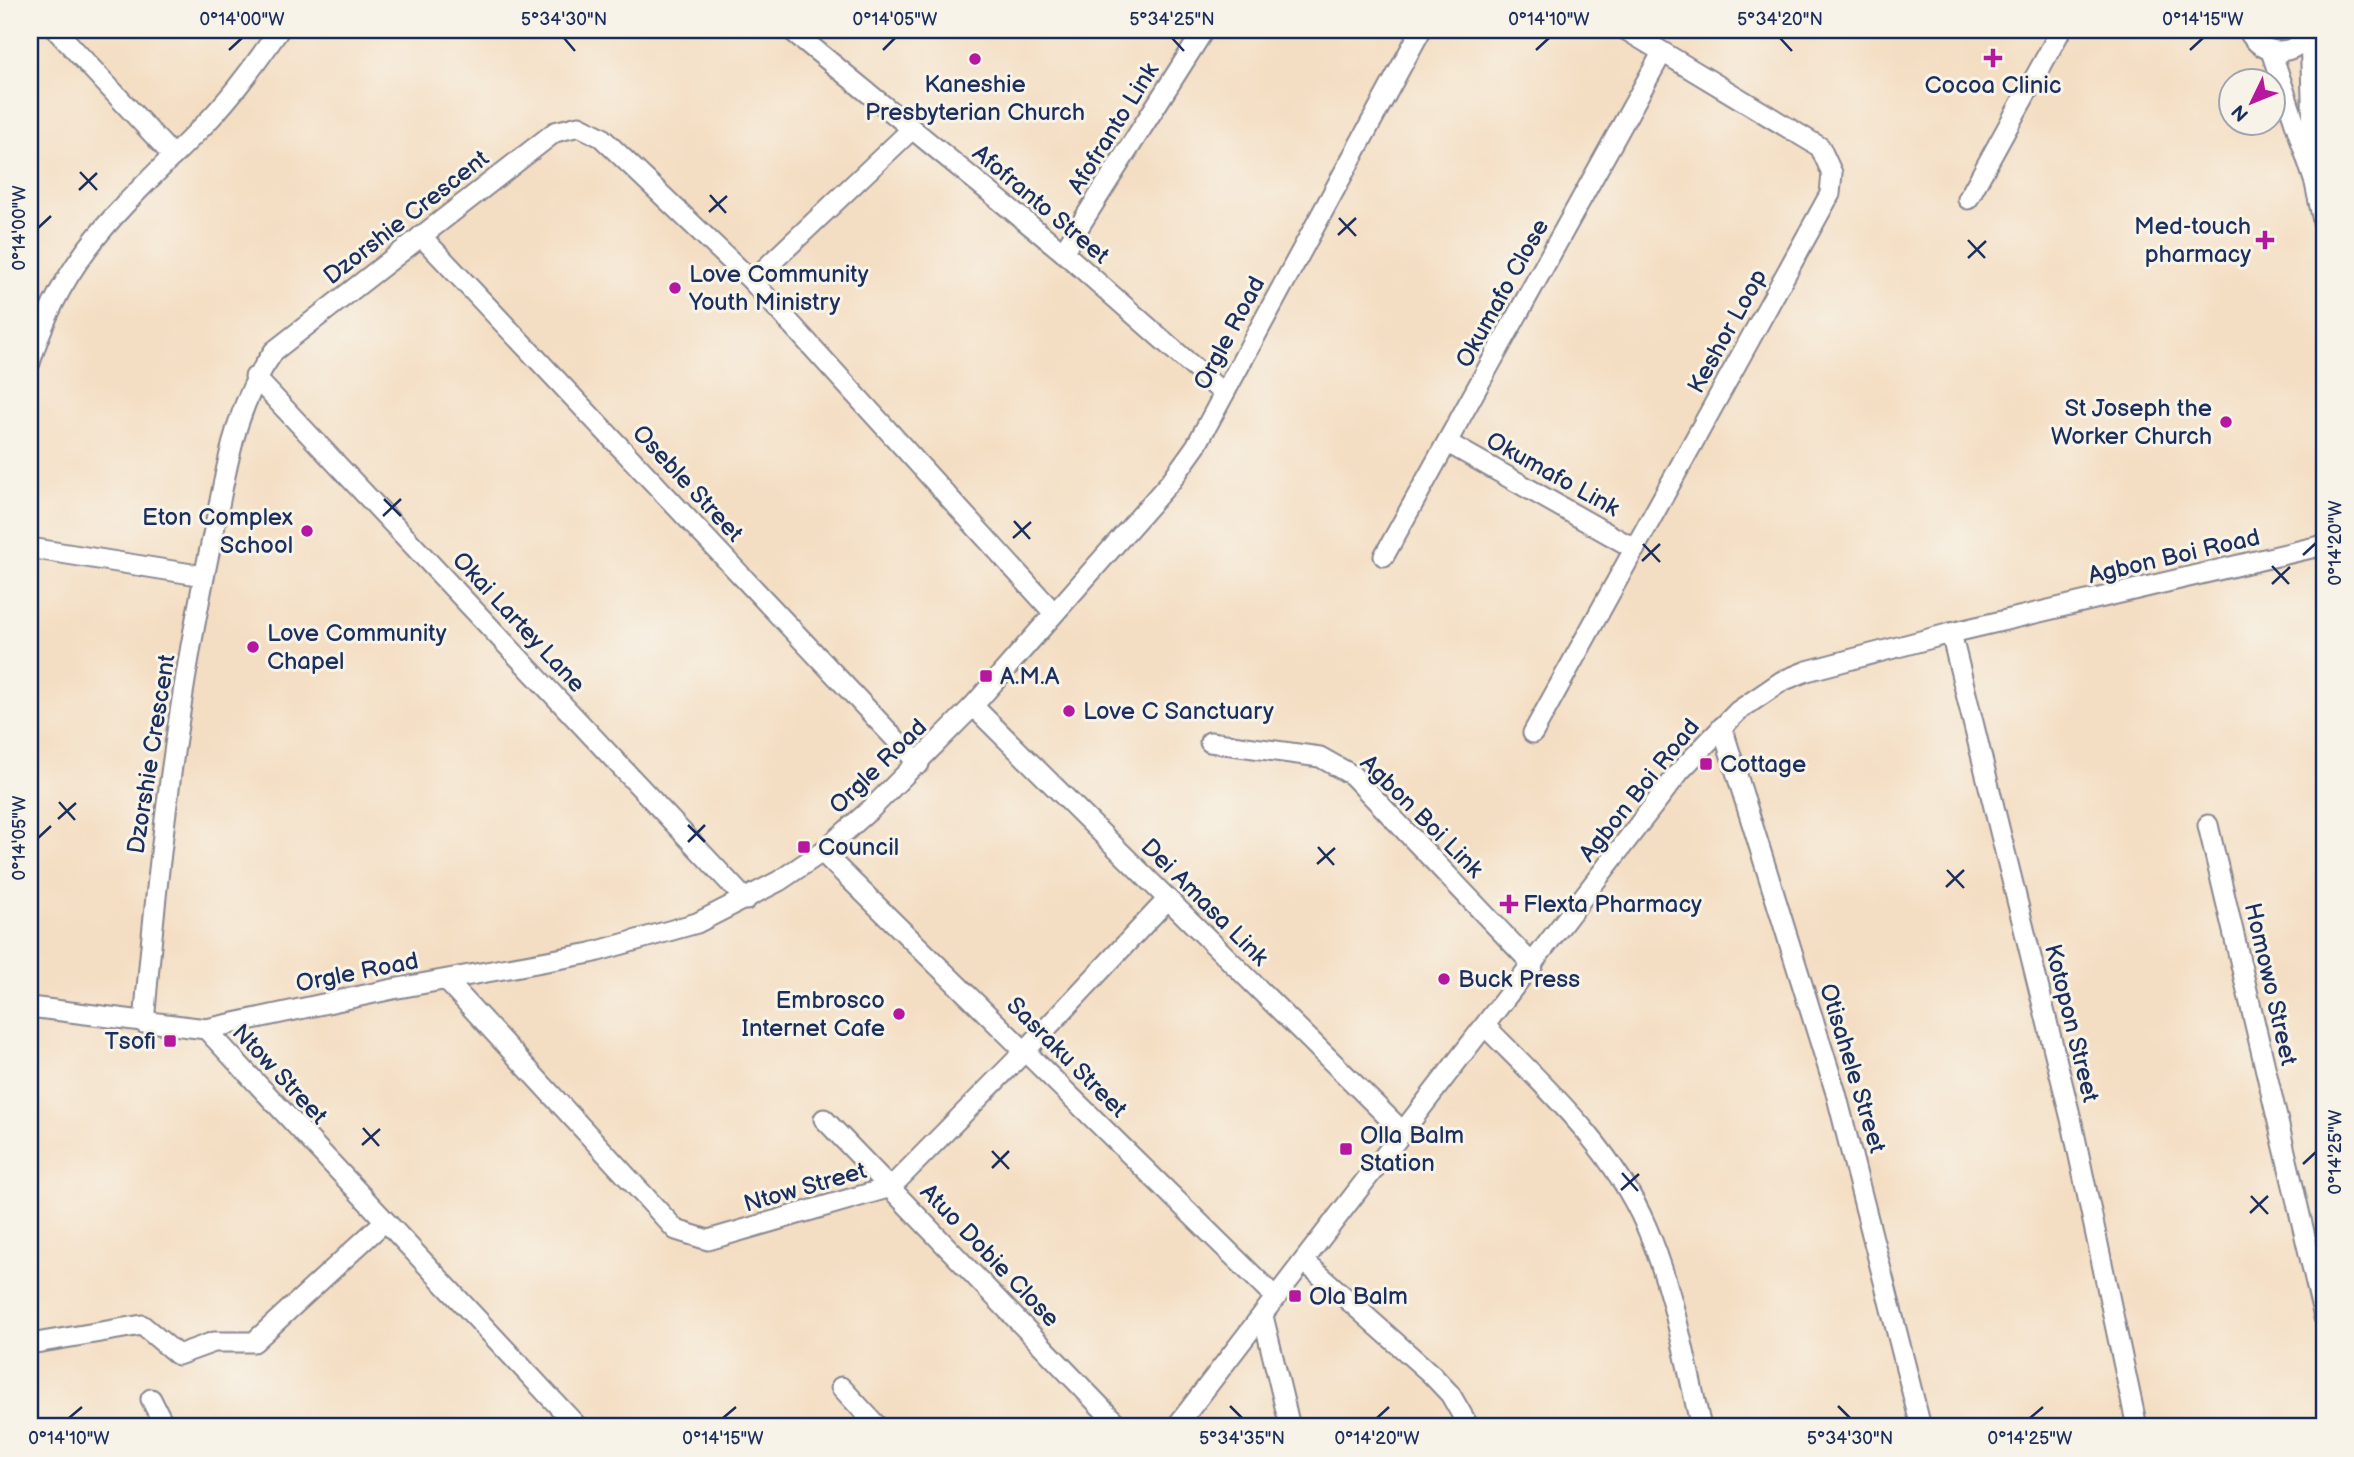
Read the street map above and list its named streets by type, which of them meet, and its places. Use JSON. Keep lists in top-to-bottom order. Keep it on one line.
{"streets":{"street":["Afofranto Link","Afofranto Street","Dzorshie Crescent","Okumafo Close","Keshor Loop","Orgle Road","Okumafo Link","Oseble Street","Agbon Boi Road","Okai Lartey Lane","Agbon Boi Link","Dei Amasa Link","Homowo Street","Kotopon Street","Sasraku Street","Otisahele Street","Ntow Street","Atuo Dobie Close"]},"crossings":[["Afofranto Link","Afofranto Street"],["Afofranto Street","Orgle Road"],["Dzorshie Crescent","Orgle Road"],["Dzorshie Crescent","Oseble Street"],["Dzorshie Crescent","Okai Lartey Lane"],["Okumafo Close","Keshor Loop"],["Okumafo Close","Okumafo Link"],["Keshor Loop","Okumafo Link"],["Orgle Road","Oseble Street"],["Orgle Road","Okai Lartey Lane"],["Orgle Road","Dei Amasa Link"],["Orgle Road","Sasraku Street"],["Orgle Road","Ntow Street"],["Agbon Boi Road","Agbon Boi Link"],["Agbon Boi Road","Dei Amasa Link"],["Agbon Boi Road","Kotopon Street"],["Agbon Boi Road","Sasraku Street"],["Agbon Boi Road","Otisahele Street"],["Dei Amasa Link","Ntow Street"],["Sasraku Street","Ntow Street"],["Ntow Street","Atuo Dobie Close"]],"places":{"health":["Cocoa Clinic","Med-touch pharmacy","Flexta Pharmacy"],"other":["Kaneshie Presbyterian Church","Love Community Youth Ministry","St Joseph the Worker Church","Eton Complex School","Love Community Chapel","Love C Sanctuary","Buck Press","Embrosco Internet Cafe"],"transit":["A.M.A","Cottage","Council","Tsofi","Olla Balm Station","Ola Balm"]},"north":"bottom left","coordinates":["0°14'00\"W","5°34'30\"N","0°14'05\"W","5°34'25\"N","0°14'10\"W","5°34'20\"N","0°14'15\"W","0°14'20\"W","0°14'25\"W","5°34'35\"N"]}
